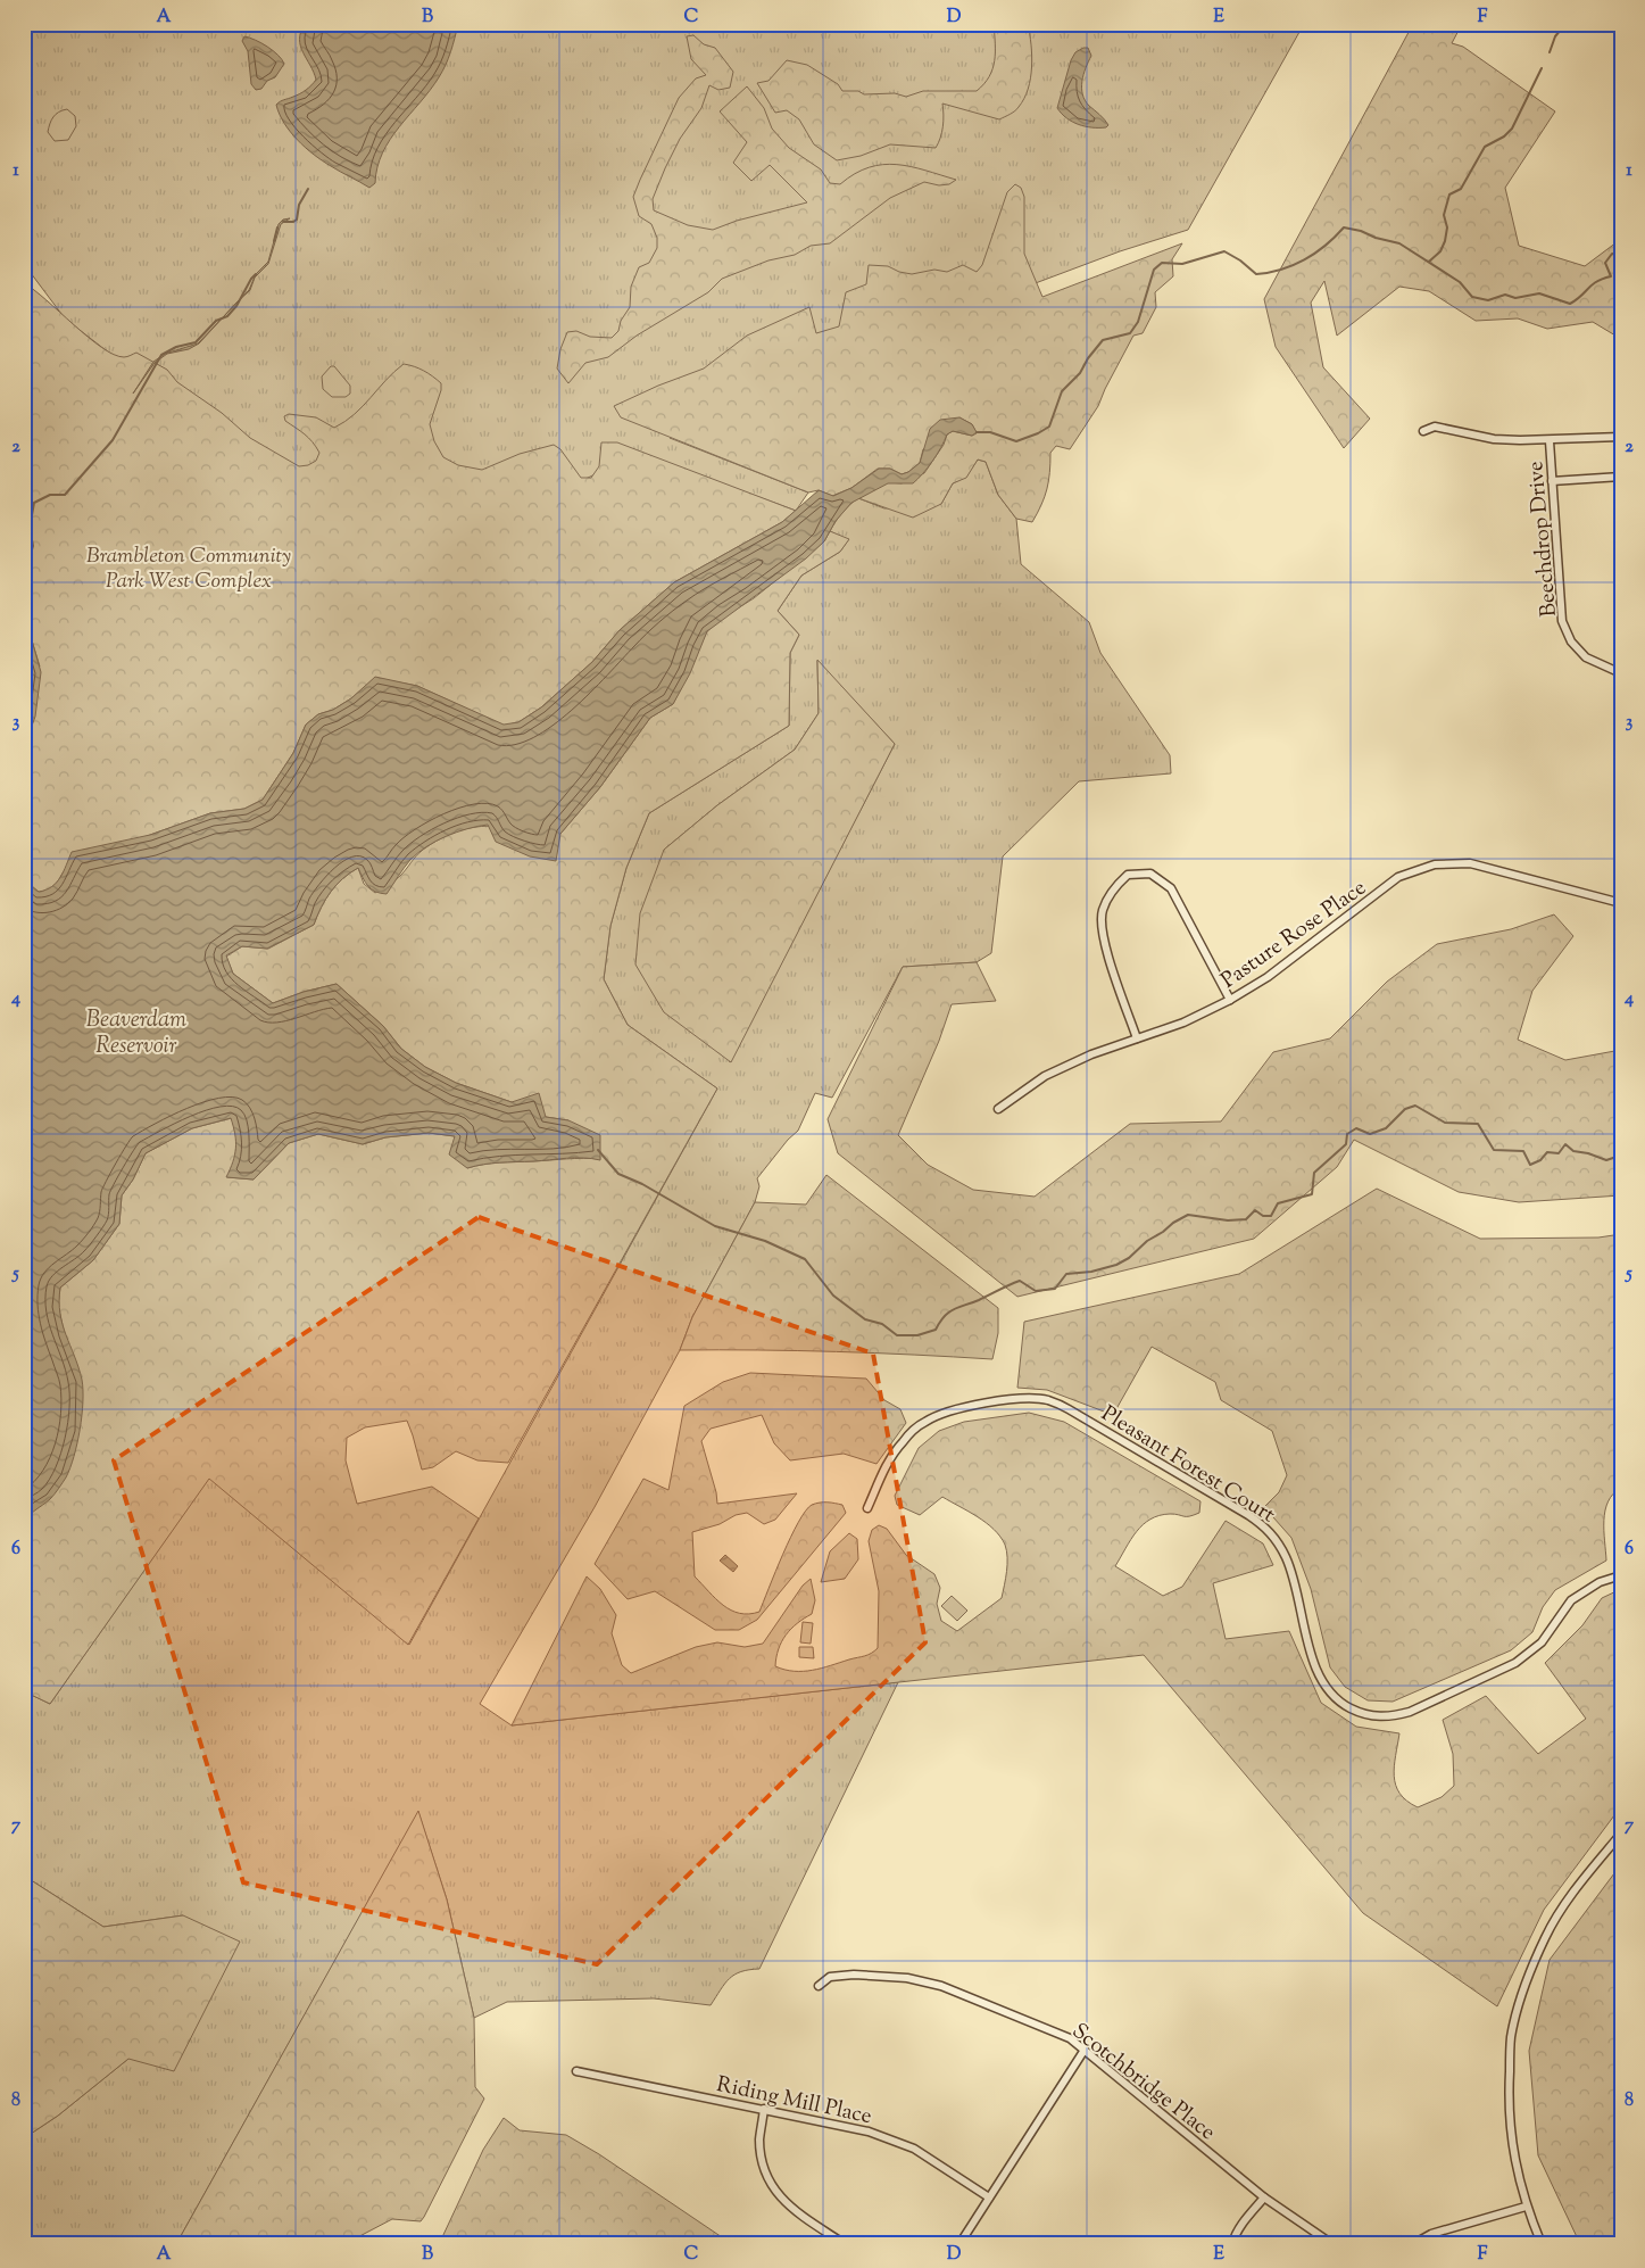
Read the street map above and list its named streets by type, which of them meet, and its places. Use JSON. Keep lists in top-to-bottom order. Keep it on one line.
{"streets":{"street":["Beechdrop Drive","Pasture Rose Place","Pleasant Forest Court","Scotchbridge Place","Riding Mill Place"]},"water":["Beaverdam Reservoir"],"parks":["Brambleton Community Park West Complex"],"grid":{"columns":["A","B","C","D","E","F"],"rows":["1","2","3","4","5","6","7","8"]}}
